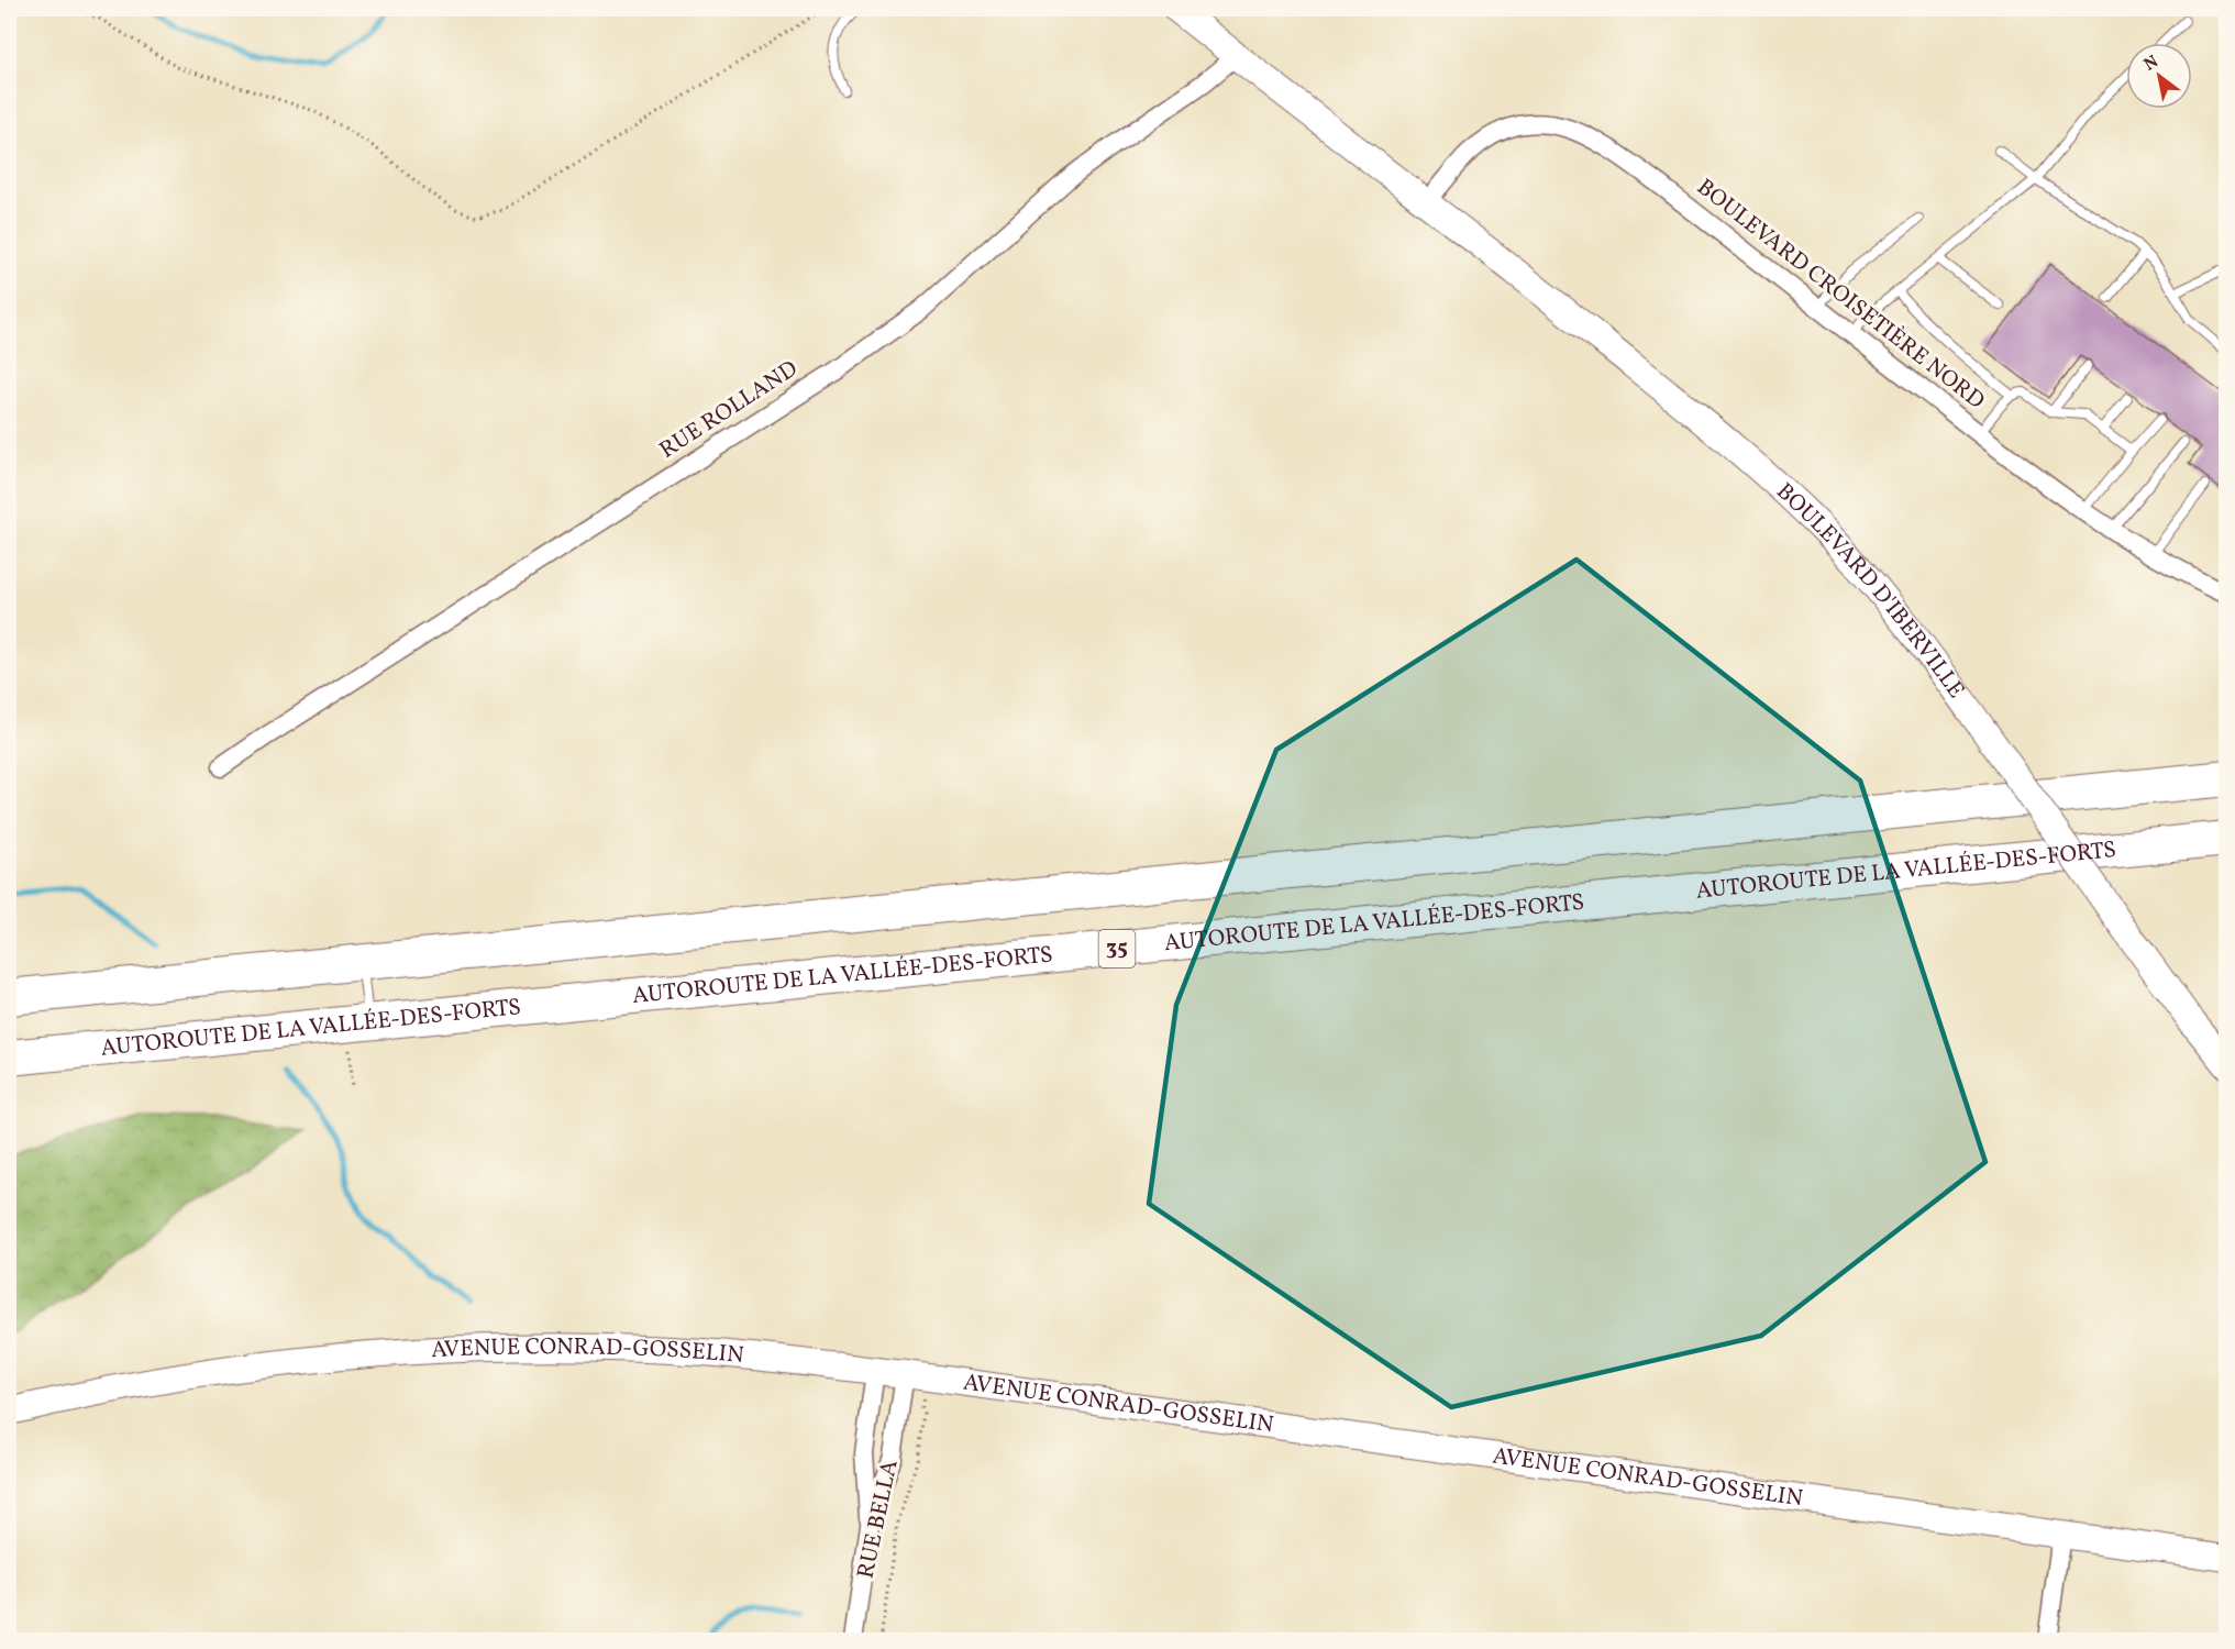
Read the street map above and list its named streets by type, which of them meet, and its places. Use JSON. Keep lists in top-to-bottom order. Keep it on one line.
{"streets":{"highway":["AUTOROUTE DE LA VALLÉE-DES-FORTS","35"],"street":["BOULEVARD CROISETIÈRE NORD","RUE ROLLAND","BOULEVARD D'IBERVILLE","AVENUE CONRAD-GOSSELIN","RUE BELLA"]},"crossings":[["BOULEVARD CROISETIÈRE NORD","BOULEVARD D'IBERVILLE"],["RUE ROLLAND","BOULEVARD D'IBERVILLE"],["AVENUE CONRAD-GOSSELIN","RUE BELLA"]],"north":"top left"}
